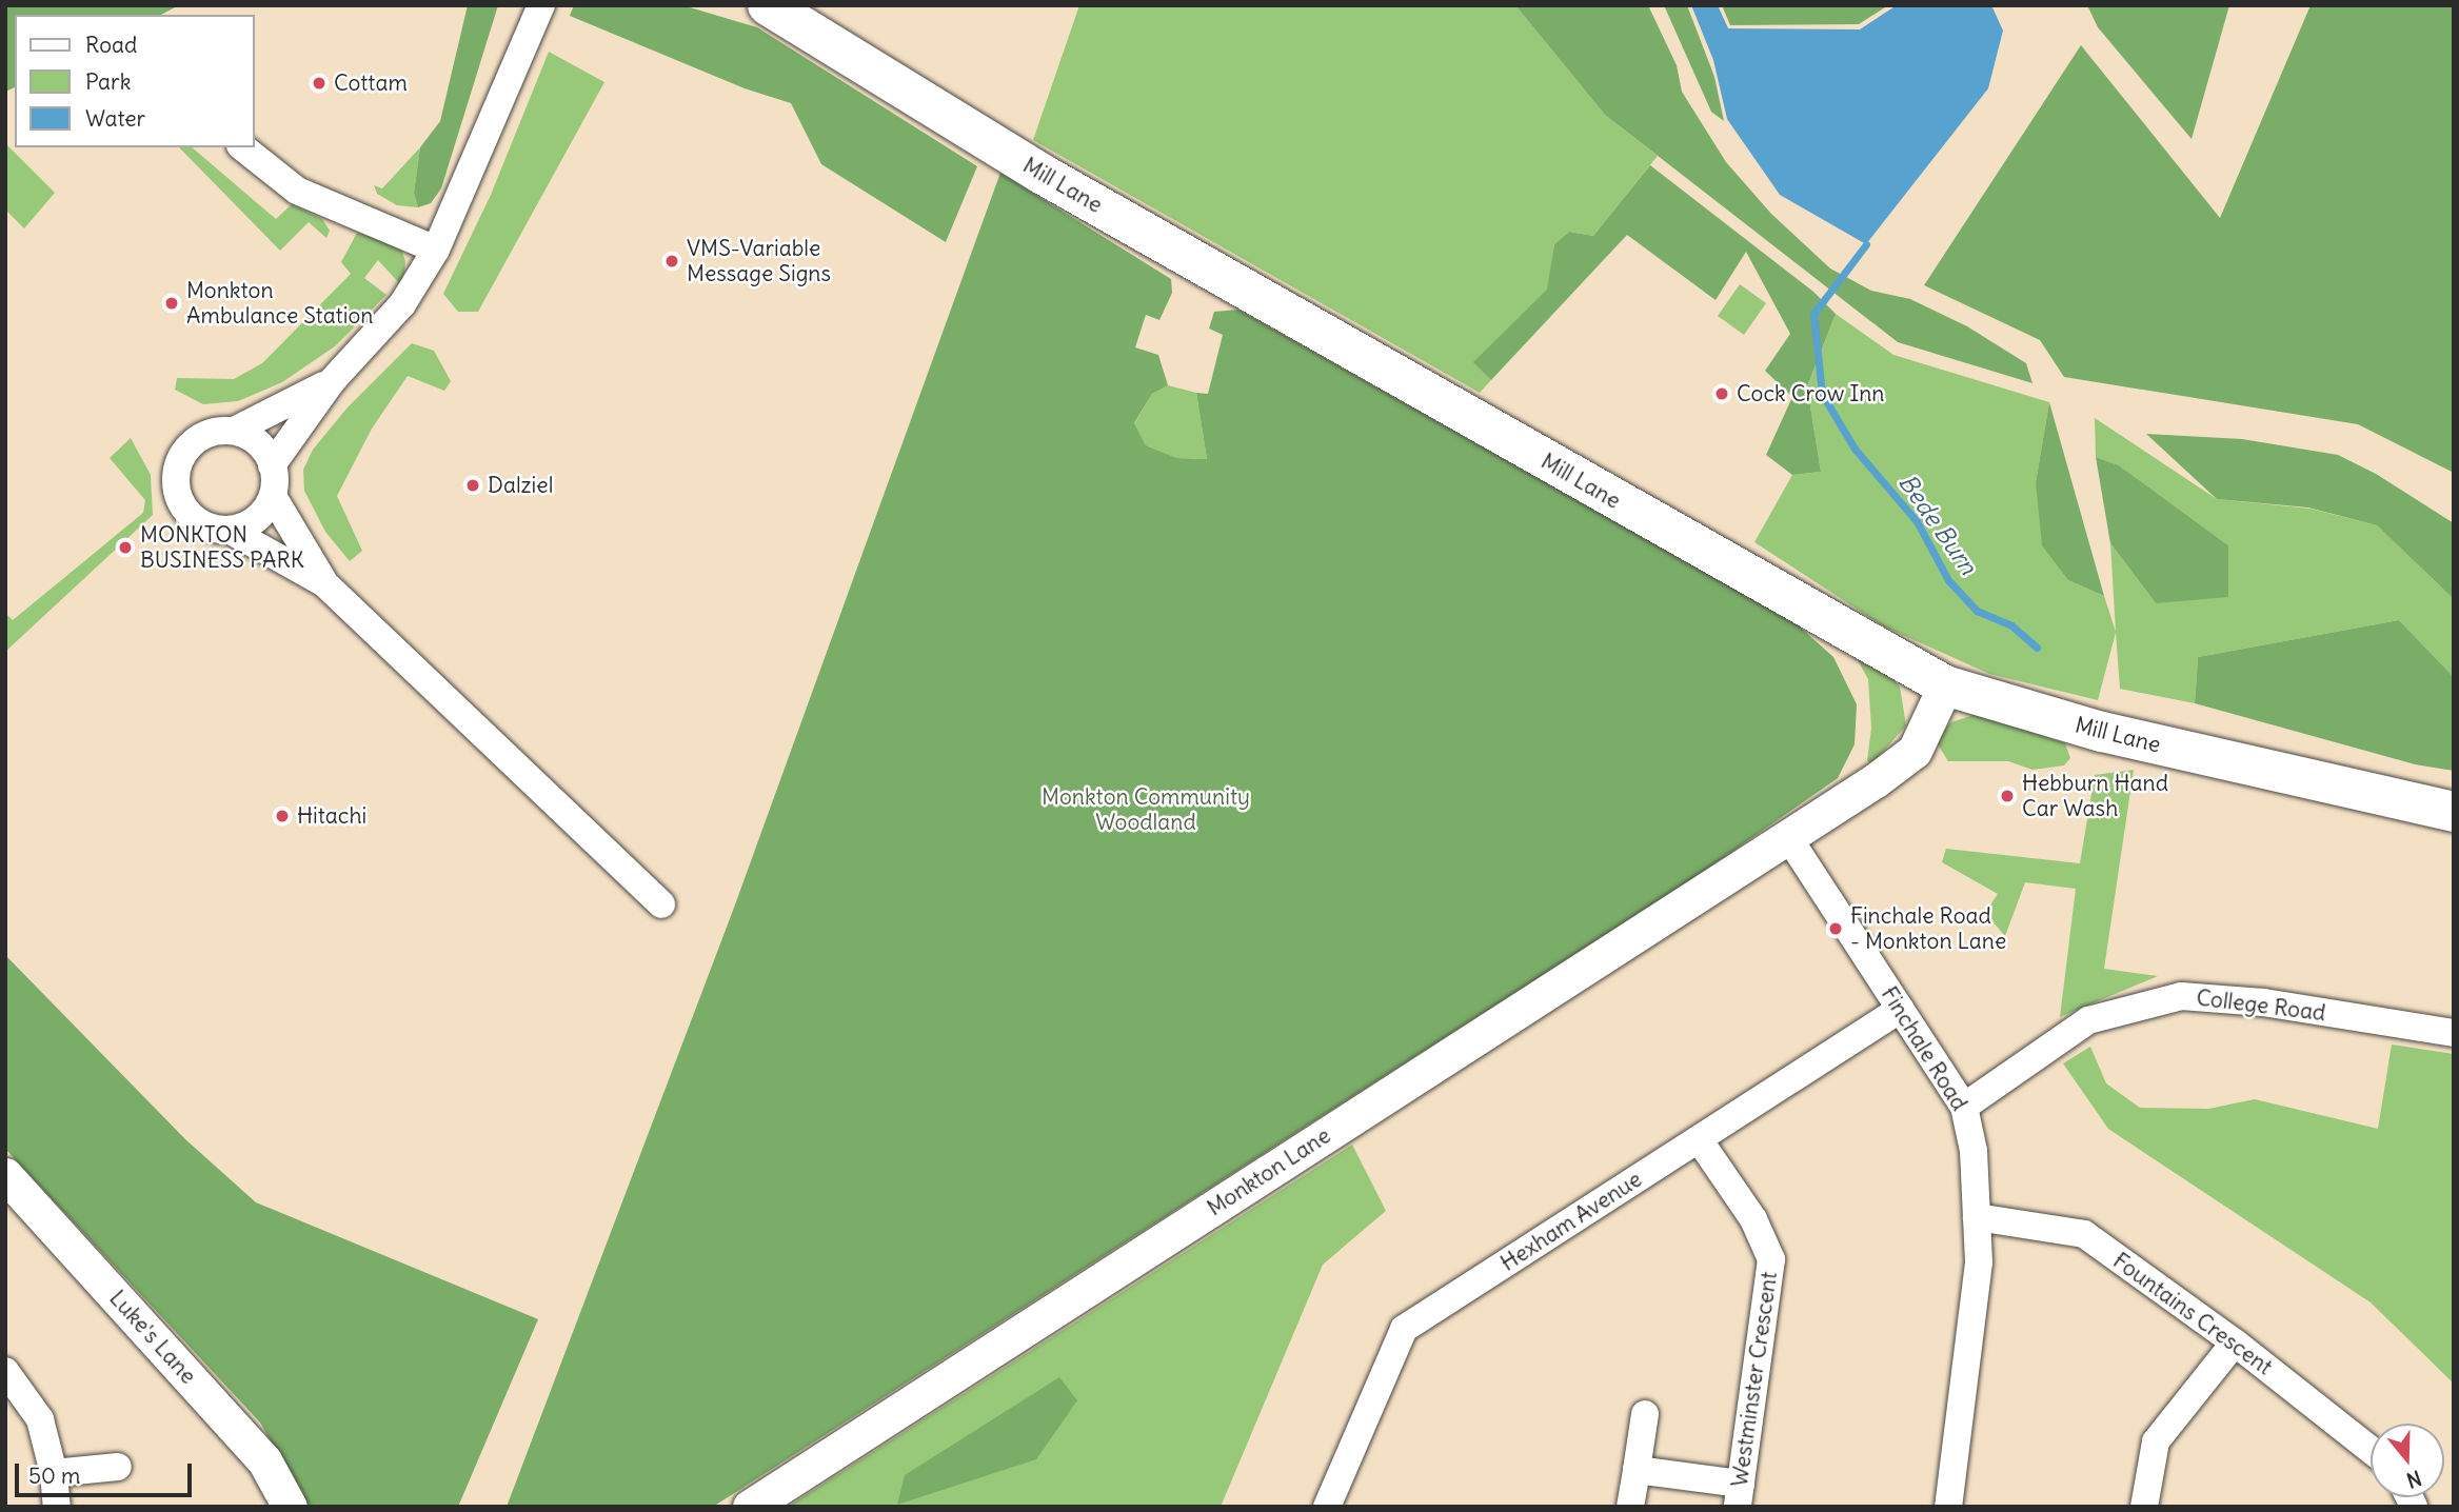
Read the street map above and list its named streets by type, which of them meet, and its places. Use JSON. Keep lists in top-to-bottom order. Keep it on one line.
{"streets":{"main road":["Mill Lane"],"street":["College Road","Finchale Road","Monkton Lane","Hexham Avenue","Fountains Crescent","Luke's Lane","Westminster Crescent"]},"crossings":[["Mill Lane","Monkton Lane"],["College Road","Finchale Road"],["Finchale Road","Monkton Lane"],["Finchale Road","Hexham Avenue"],["Finchale Road","Fountains Crescent"],["Hexham Avenue","Westminster Crescent"]],"water":["Bede Burn"],"parks":["Monkton Community Woodland"],"places":["Cottam","VMS-Variable Message Signs","Monkton Ambulance Station","Cock Crow Inn","Dalziel","MONKTON BUSINESS PARK","Hebburn Hand Car Wash","Hitachi","Finchale Road - Monkton Lane"],"legend":["Road","Park","Water"],"scale_bar":"50 m","north":"bottom"}
